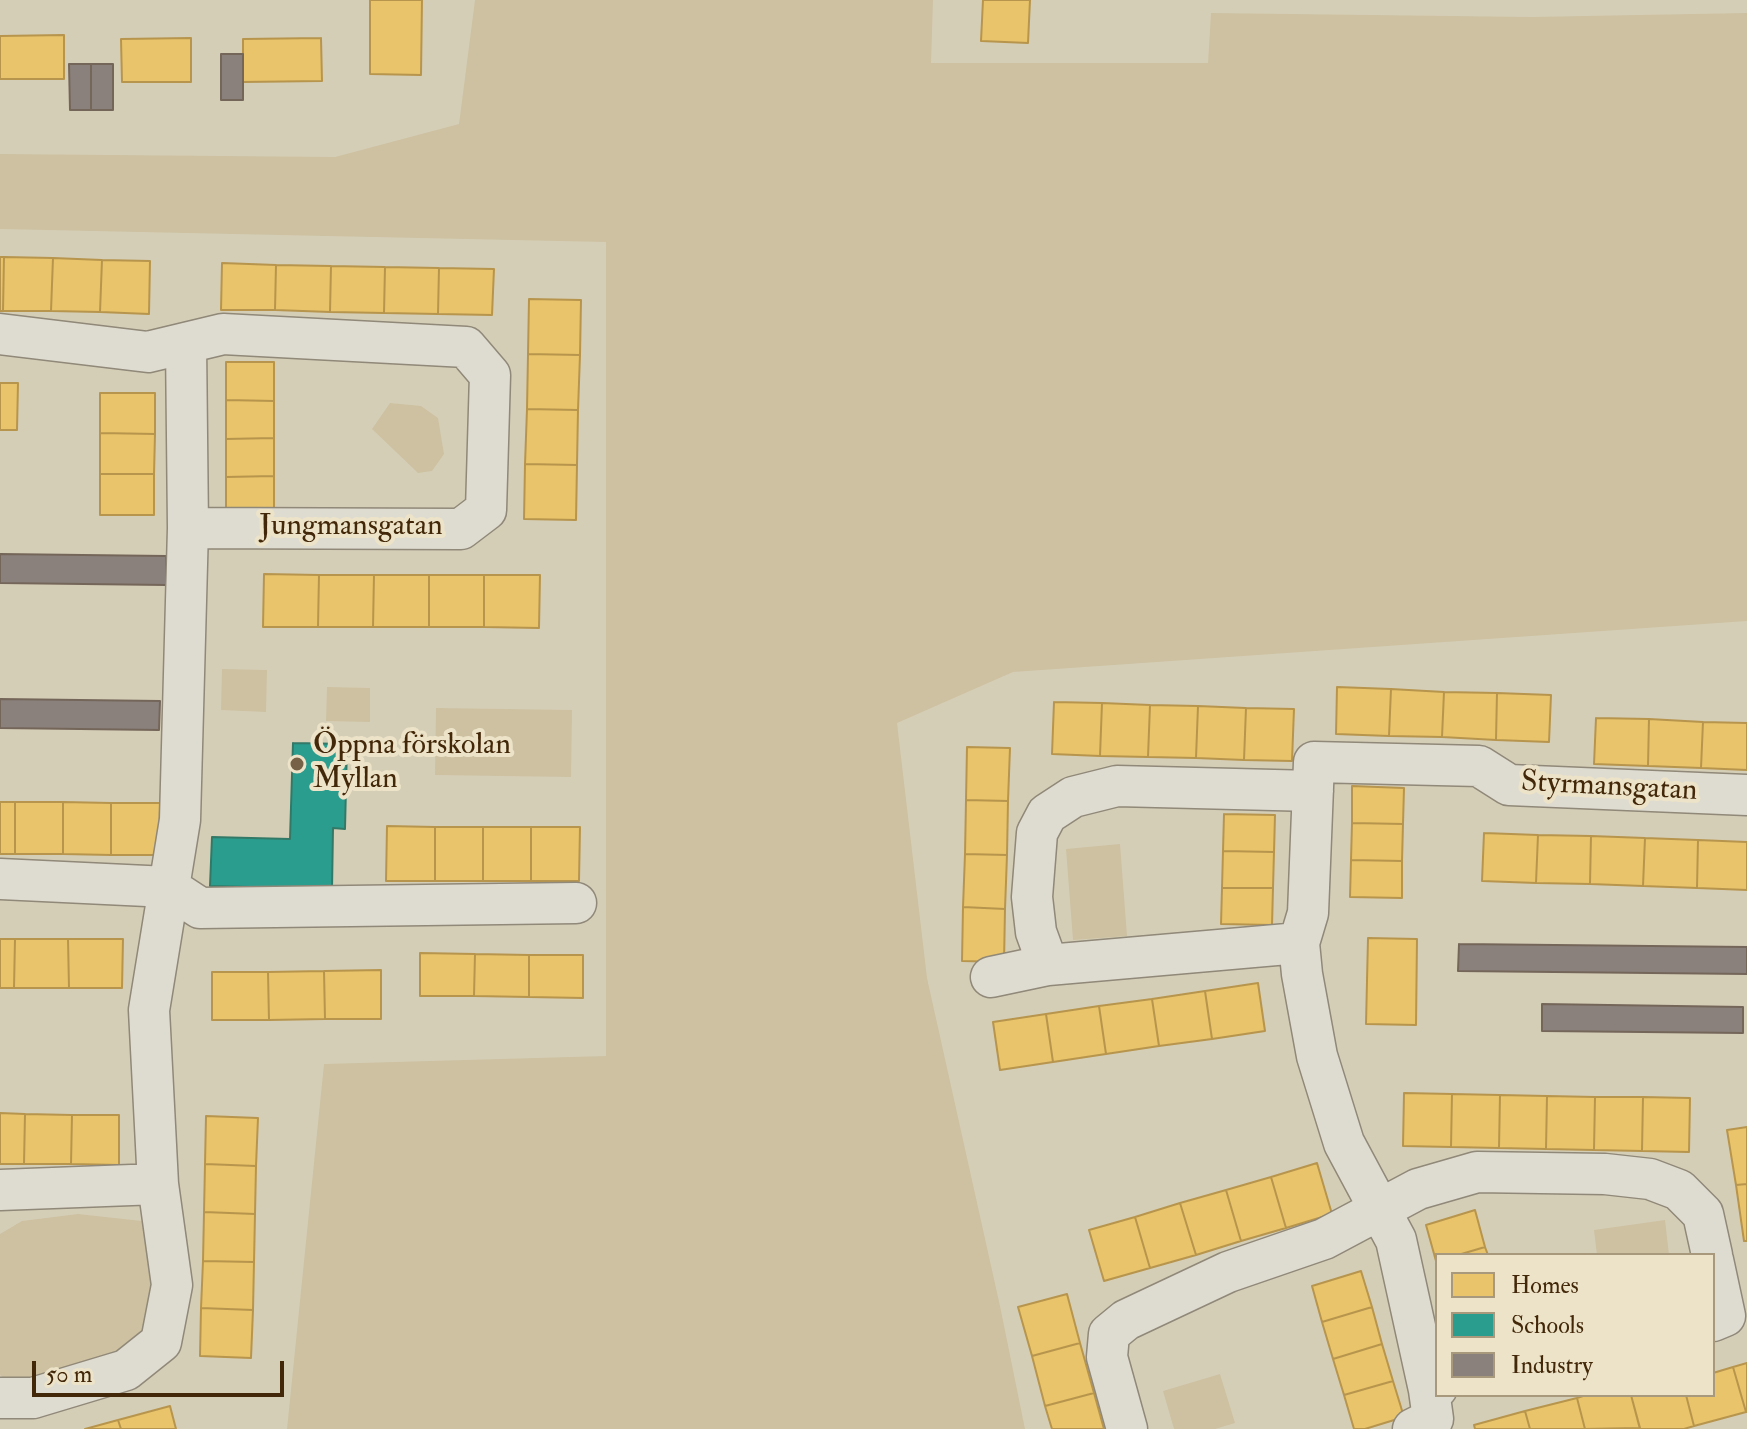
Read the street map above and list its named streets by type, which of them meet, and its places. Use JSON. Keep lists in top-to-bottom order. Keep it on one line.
{"streets":{"street":["Jungmansgatan","Styrmansgatan"]},"places":["Öppna förskolan Myllan"],"legend":["Homes","Schools","Industry"],"scale_bar":"50 m"}
